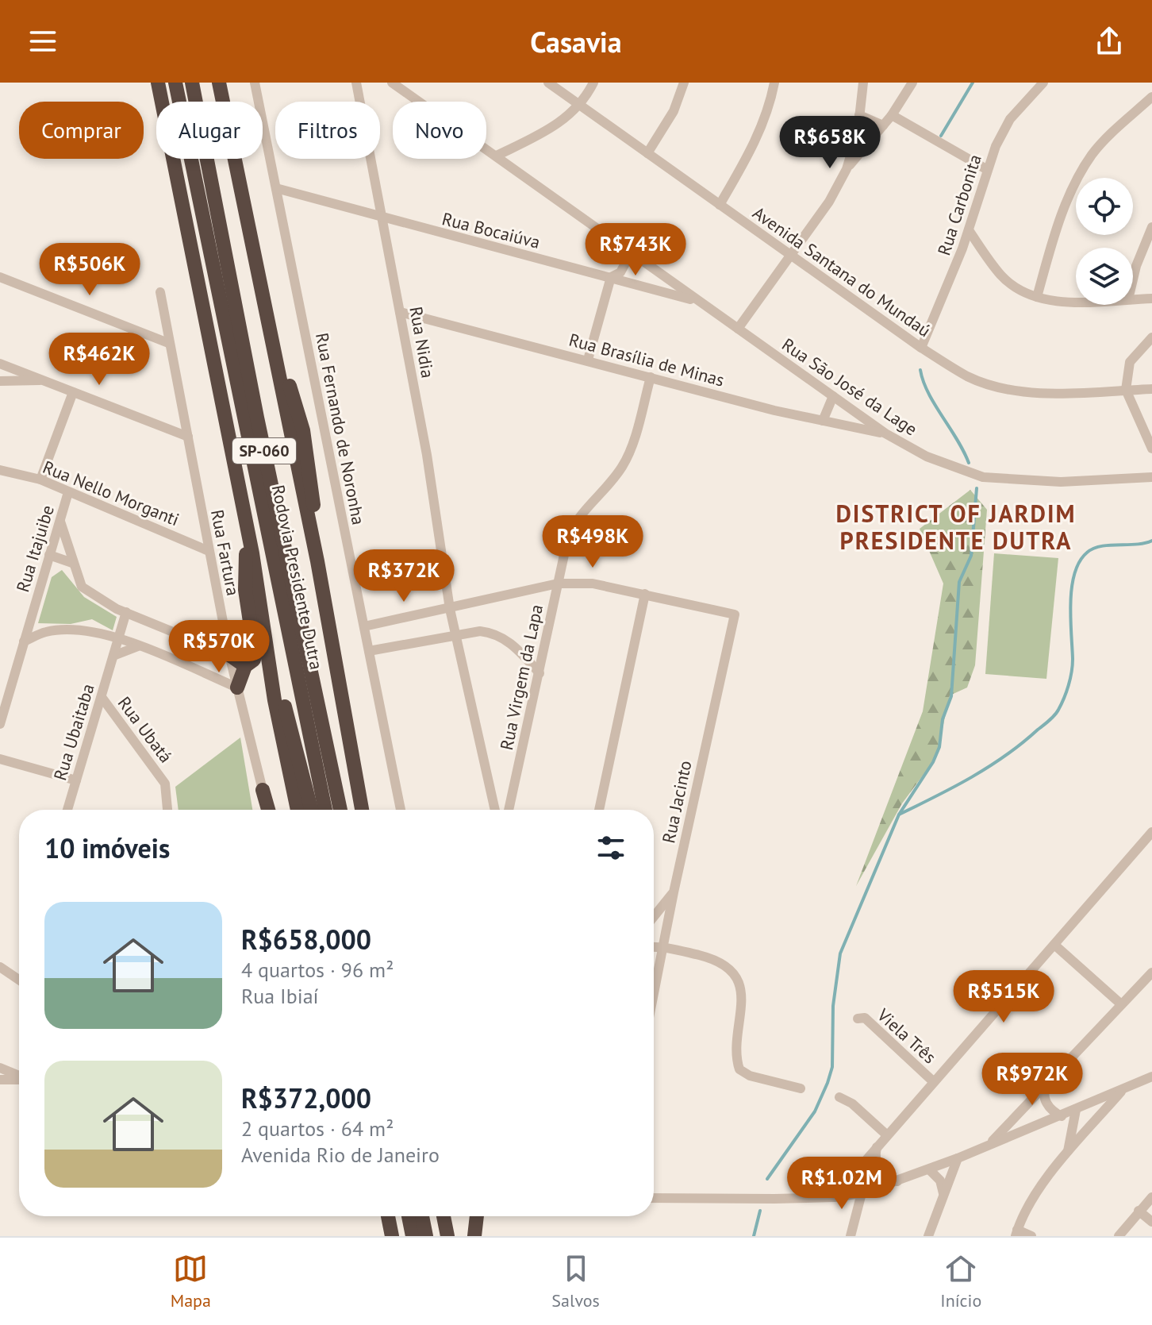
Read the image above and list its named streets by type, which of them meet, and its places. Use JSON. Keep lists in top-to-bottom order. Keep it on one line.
{"streets":{"highway":["SP-060","Rodovia Presidente Dutra"],"street":["Rua Carbonita","Rua Bocaiúva","Avenida Santana do Mundaú","Rua Nidia","Rua Brasília de Minas","Rua São José da Lage","Rua Fernando de Noronha","Rua Nello Morganti","Rua Itajuibe","Rua Fartura","Rua Virgem da Lapa","Rua Ubatá","Rua Ubaitaba","Rua Jacinto","Viela Três"]},"crossings":[["Rua Carbonita","Avenida Santana do Mundaú"],["Rua Bocaiúva","Rua Nidia"],["Rua Bocaiúva","Rua São José da Lage"],["Rua Bocaiúva","Rua Fernando de Noronha"],["Rua Nidia","Rua Brasília de Minas"],["Rua Brasília de Minas","Rua São José da Lage"],["Rua Brasília de Minas","Rua Virgem da Lapa"],["Rua Nello Morganti","Rua Itajuibe"],["Rua Nello Morganti","Rua Fartura"],["Rua Ubatá","Rua Ubaitaba"]],"districts":["DISTRICT OF JARDIM PRESIDENTE DUTRA"],"page":{"header":"Casavia","chip":["Comprar","Alugar","Filtros","Novo"],"price":["R$658K","R$743K","R$506K","R$462K","R$498K","R$372K","R$570K","R$515K","R$972K","R$1.02M"],"heading":"10 imóveis","list":[{"name":"R$658,000","note":"4 quartos · 96 m² · Rua Ibiaí"},{"name":"R$372,000","note":"2 quartos · 64 m² · Avenida Rio de Janeiro"}],"tabs":["Mapa","Salvos","Início"]}}
